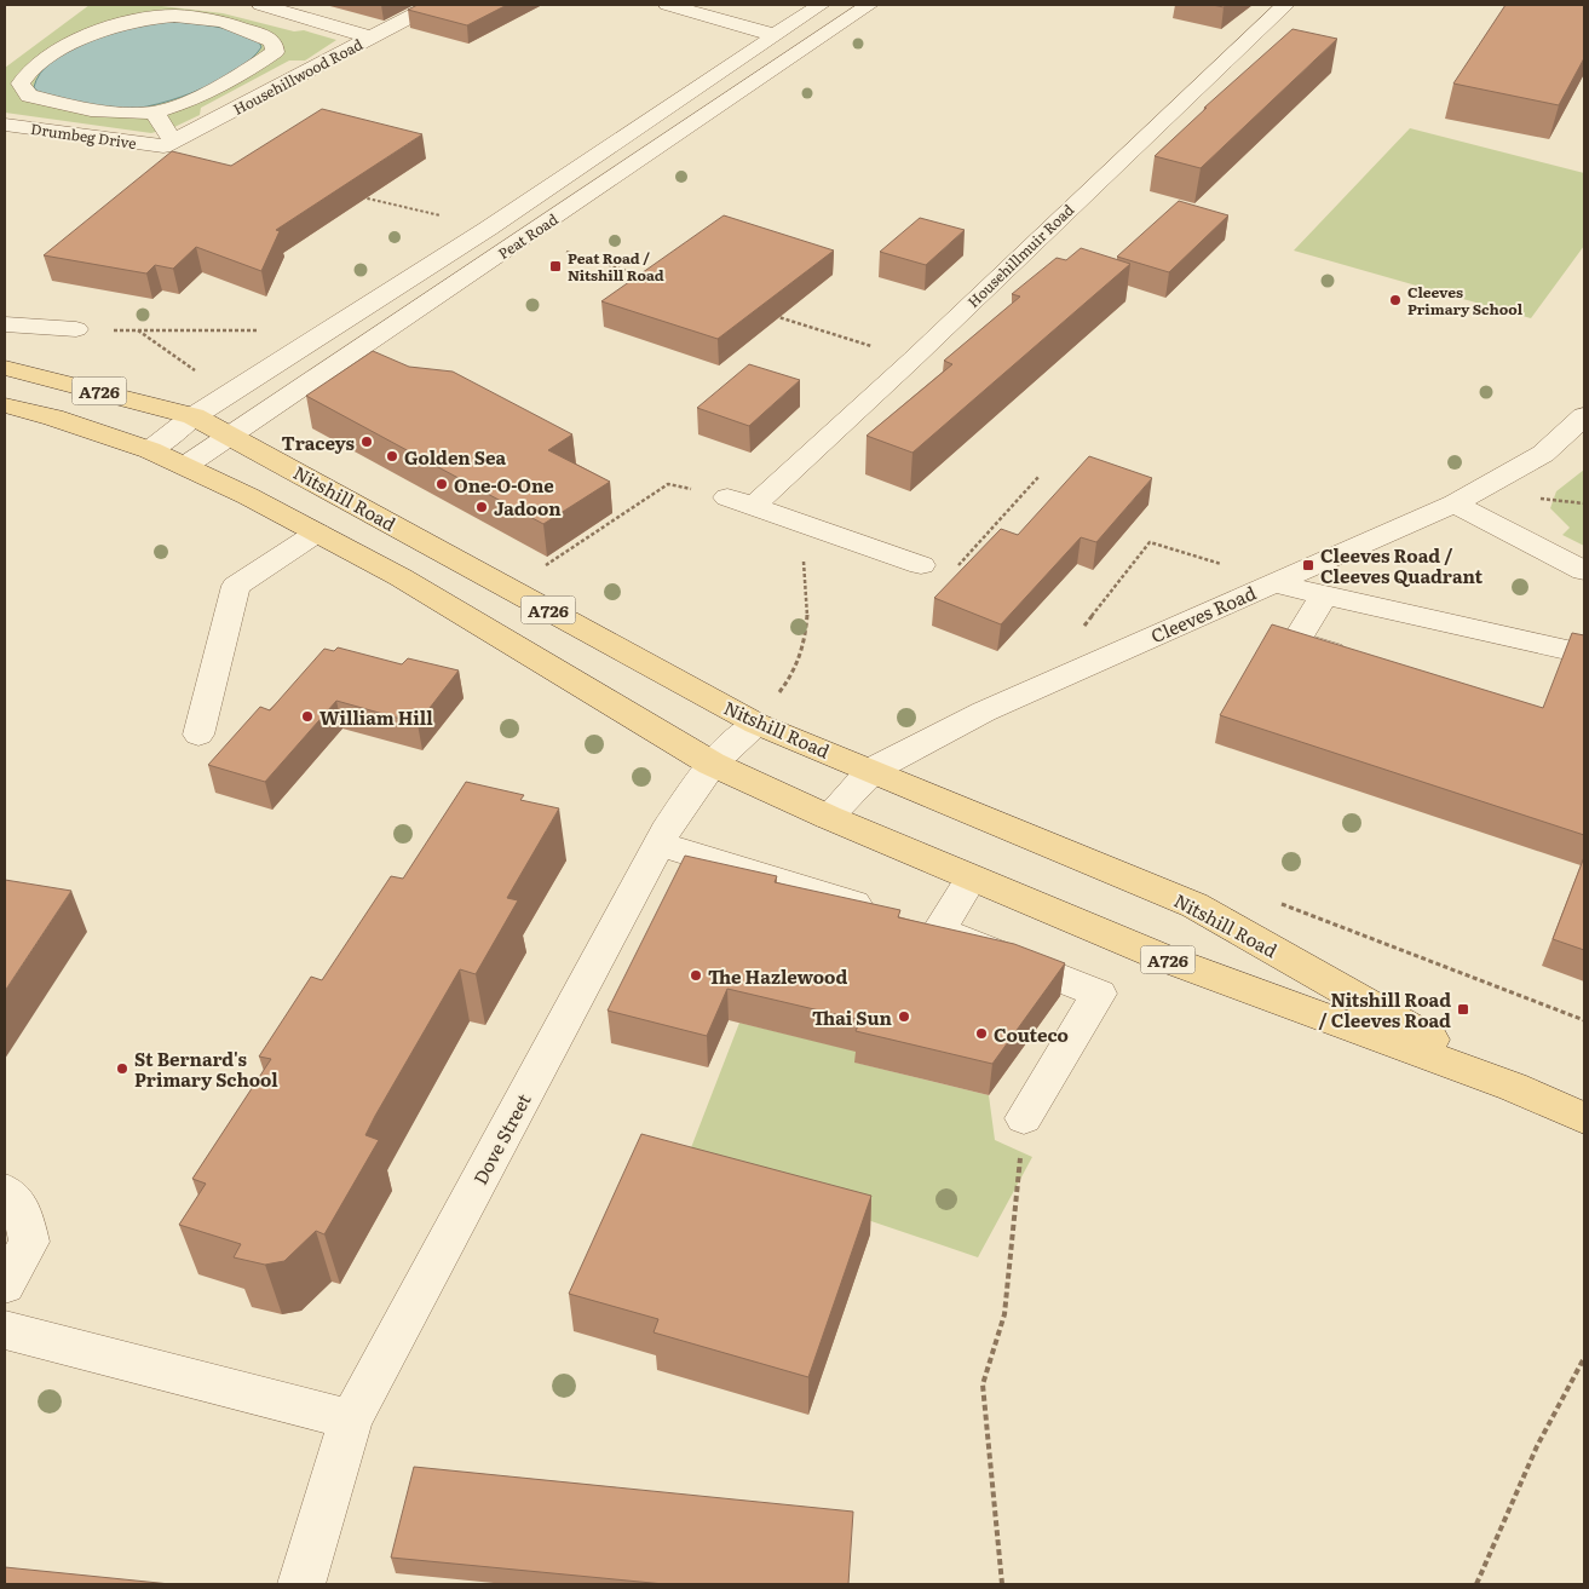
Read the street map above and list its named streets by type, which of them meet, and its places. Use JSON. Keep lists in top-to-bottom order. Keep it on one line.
{"streets":{"main road":["A726","Nitshill Road"],"street":["Househillwood Road","Drumbeg Drive","Peat Road","Househillmuir Road","Cleeves Road","Dove Street"]},"crossings":[["Househillwood Road","Drumbeg Drive"],["Peat Road","Nitshill Road"],["Nitshill Road","Cleeves Road"],["Nitshill Road","Dove Street"]],"places":{"transit":["Peat Road / Nitshill Road","Cleeves Road / Cleeves Quadrant","Nitshill Road / Cleeves Road"],"other":["Cleeves Primary School","Traceys","Golden Sea","One-O-One","Jadoon","William Hill","The Hazlewood","Thai Sun","Couteco","St Bernard's Primary School"]}}
